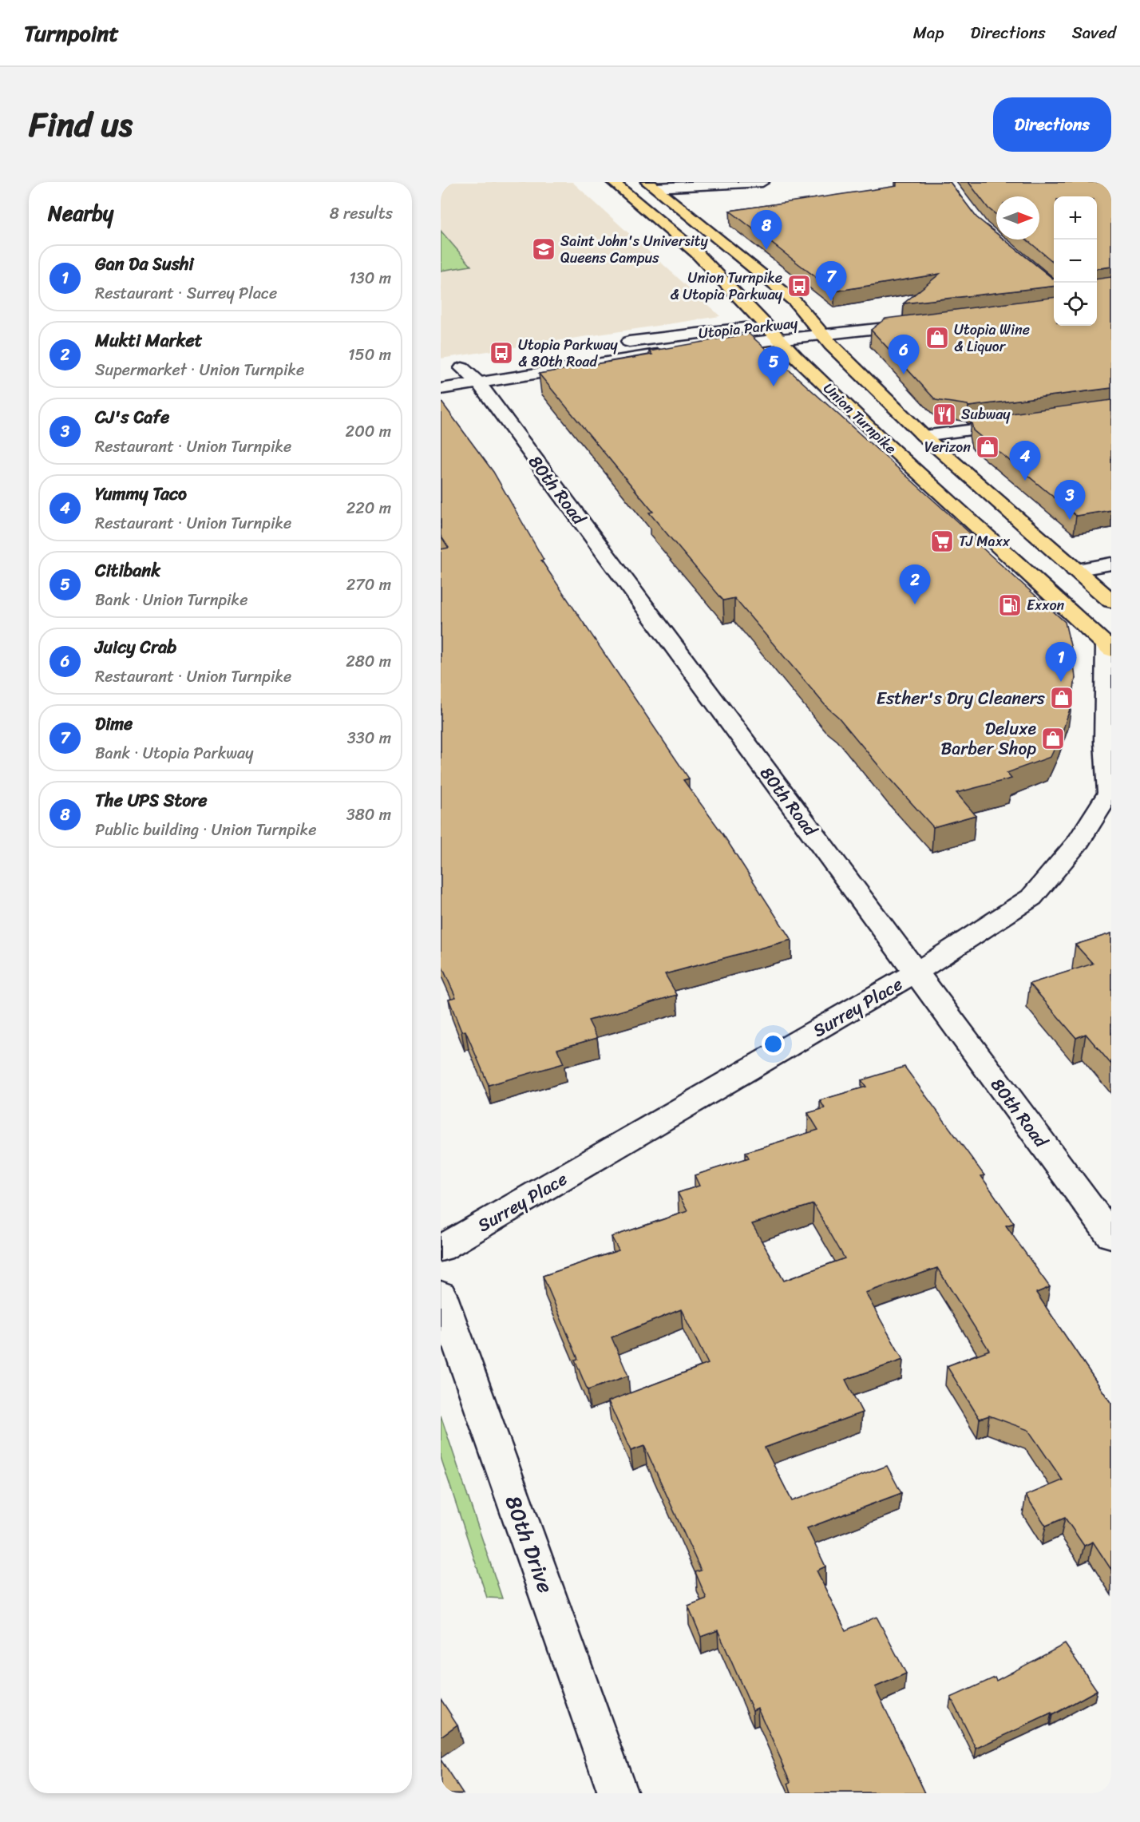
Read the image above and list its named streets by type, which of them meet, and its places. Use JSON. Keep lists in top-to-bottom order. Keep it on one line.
{"streets":{"main road":["Union Turnpike"],"street":["Utopia Parkway","80th Road","Surrey Place","80th Drive"]},"crossings":[["Utopia Parkway","Union Turnpike"],["Union Turnpike","Surrey Place"],["80th Road","Surrey Place"]],"places":{"school or university":["Saint John's University Queens Campus"],"bus stop":["Union Turnpike & Utopia Parkway","Utopia Parkway & 80th Road"],"shop":["Utopia Wine & Liquor","Verizon","Esther's Dry Cleaners","Deluxe Barber Shop"],"restaurant":["Subway"],"supermarket":["TJ Maxx"],"fuel station":["Exxon"]},"north":"right","page":{"header":"Turnpoint","nav":["Map","Directions","Saved"],"title":"Find us","buttons":"Directions","heading":["Nearby","8 results"],"map_buttons":["+","−"],"pins":["8","7","6","5","4","3","2","1"],"list":[{"mark":"1","name":"Gan Da Sushi","note":"Restaurant · Surrey Place","value":"130 m"},{"mark":"2","name":"Mukti Market","note":"Supermarket · Union Turnpike","value":"150 m"},{"mark":"3","name":"CJ's Cafe","note":"Restaurant · Union Turnpike","value":"200 m"},{"mark":"4","name":"Yummy Taco","note":"Restaurant · Union Turnpike","value":"220 m"},{"mark":"5","name":"Citibank","note":"Bank · Union Turnpike","value":"270 m"},{"mark":"6","name":"Juicy Crab","note":"Restaurant · Union Turnpike","value":"280 m"},{"mark":"7","name":"Dime","note":"Bank · Utopia Parkway","value":"330 m"},{"mark":"8","name":"The UPS Store","note":"Public building · Union Turnpike","value":"380 m"}]}}
